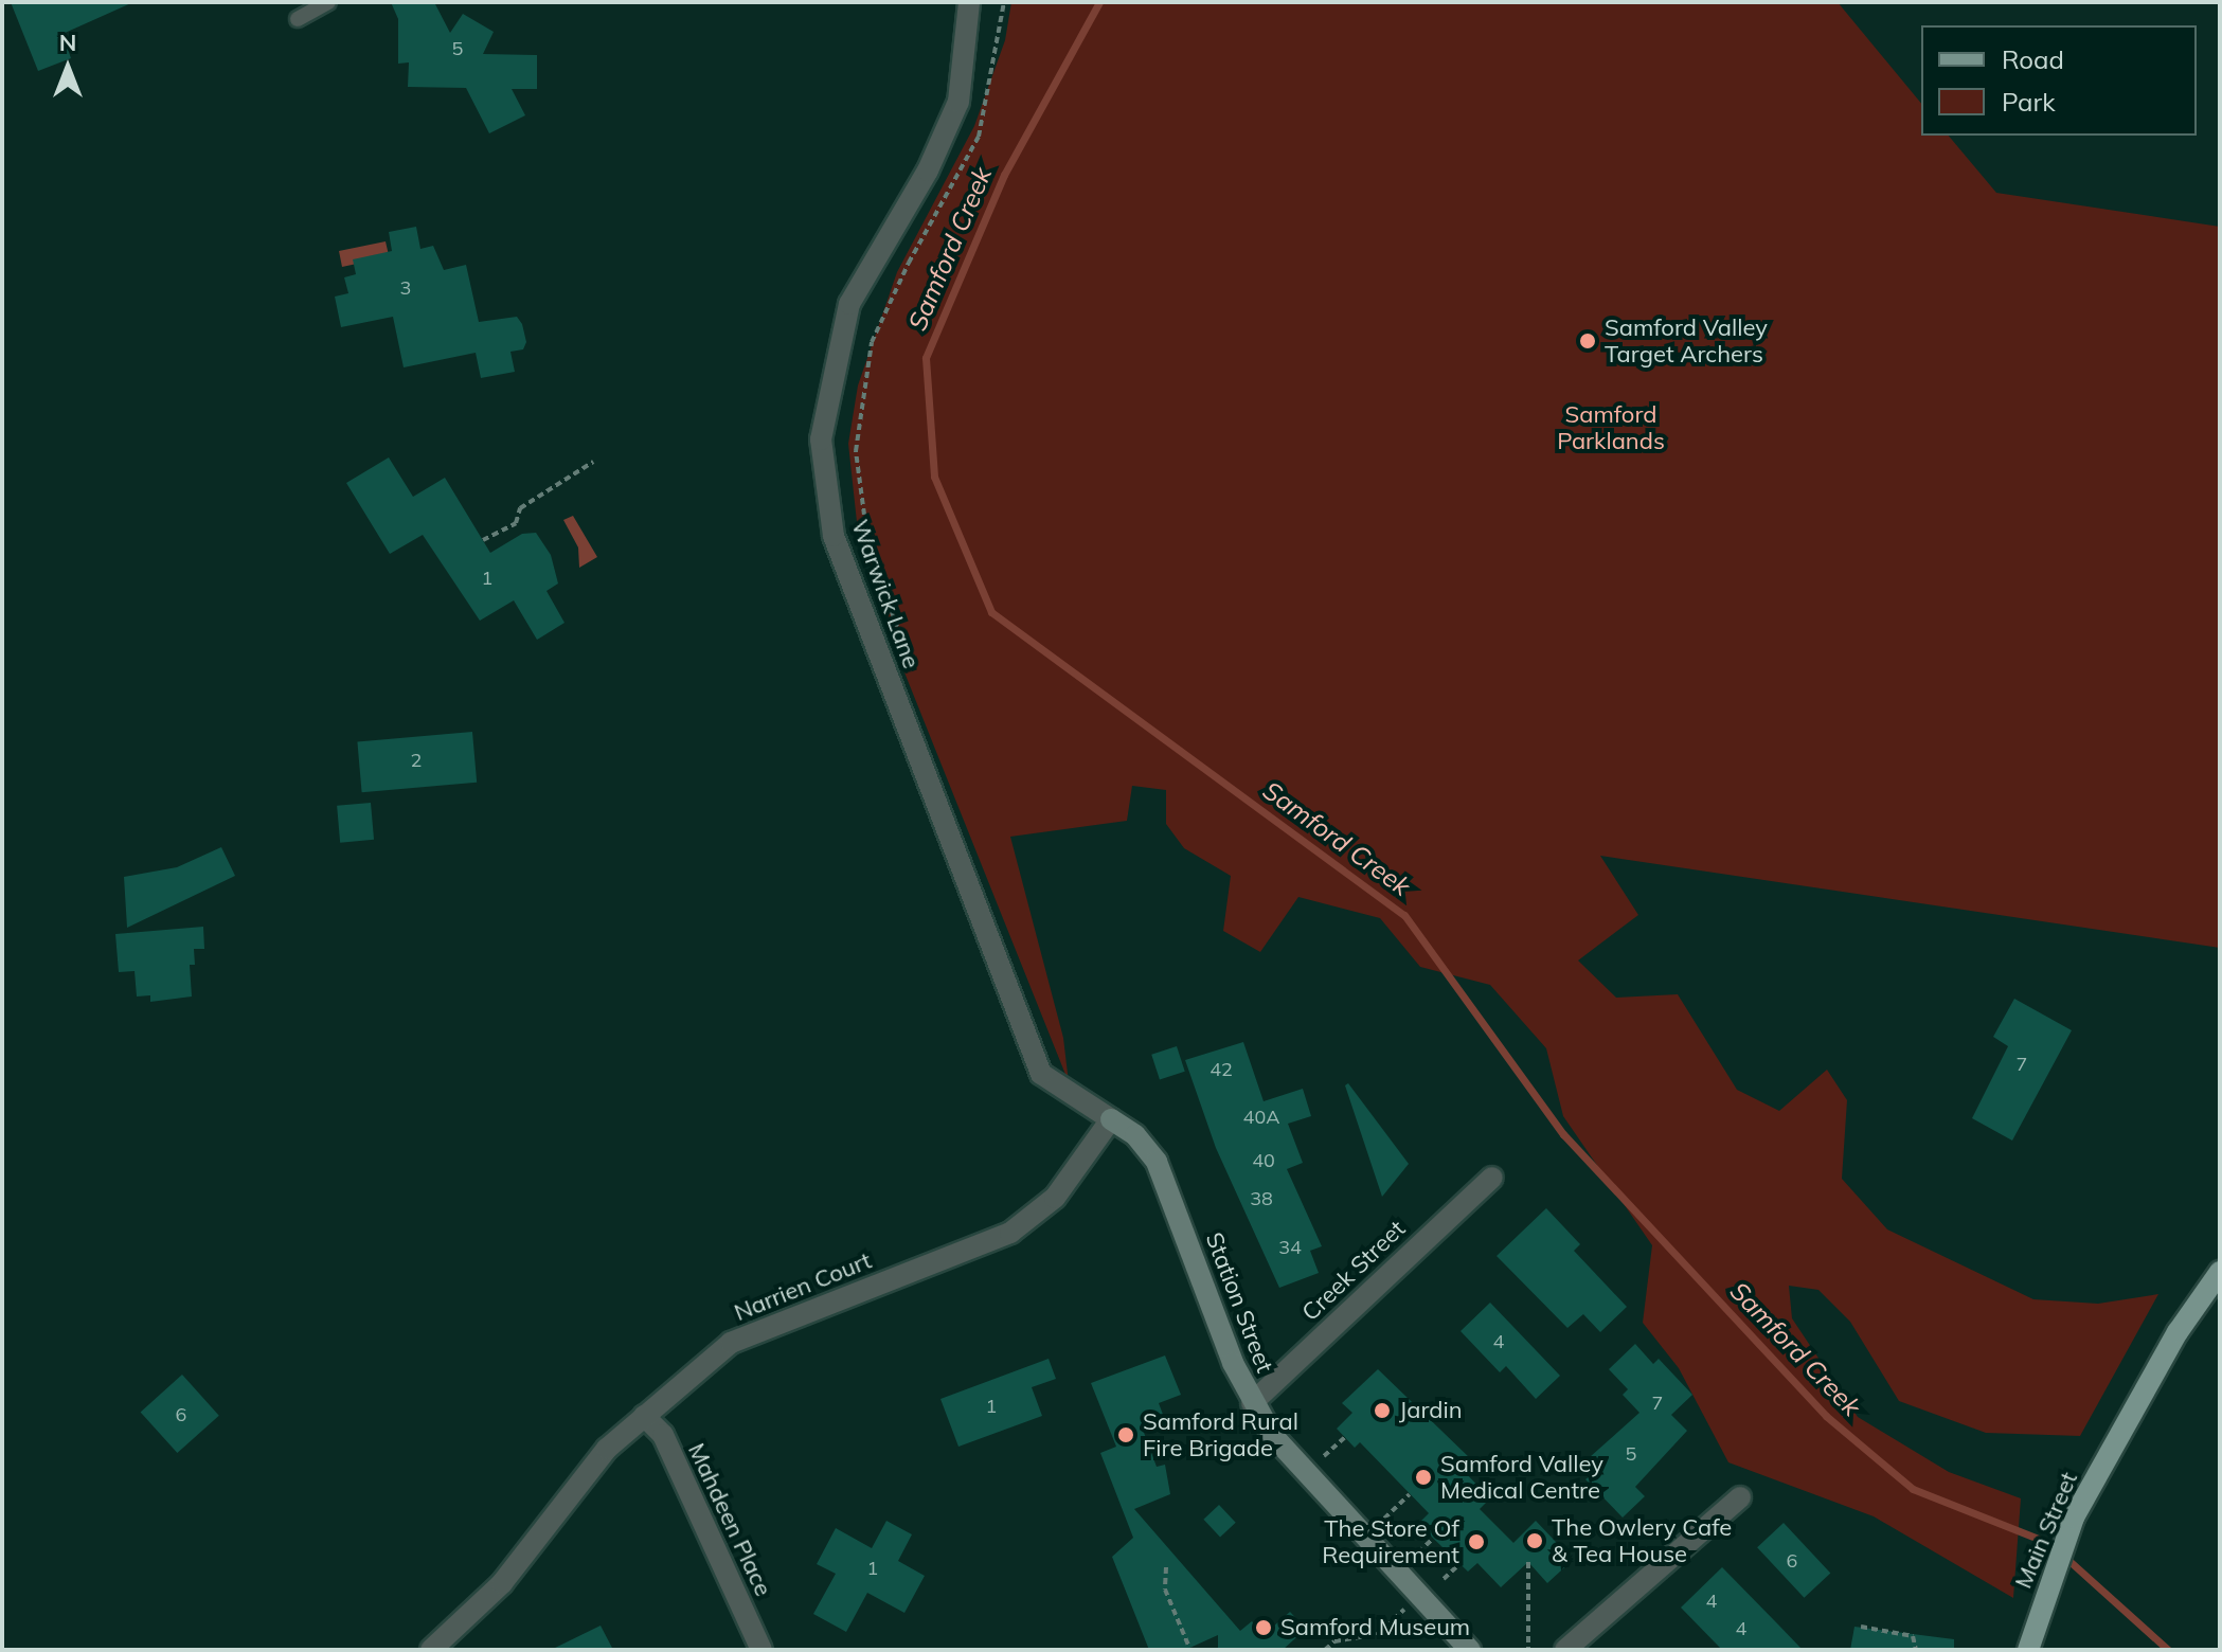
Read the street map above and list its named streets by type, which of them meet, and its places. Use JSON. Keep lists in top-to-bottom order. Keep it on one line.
{"streets":{"main road":["Main Street"],"street":["Warwick Lane","Creek Street","Narrien Court","Station Street","Mahdeen Place"]},"crossings":[["Warwick Lane","Narrien Court"],["Warwick Lane","Station Street"],["Creek Street","Station Street"],["Narrien Court","Station Street"],["Narrien Court","Mahdeen Place"]],"water":["Samford Creek"],"parks":["Samford Parklands"],"places":["Samford Valley Target Archers","Jardin","Samford Rural Fire Brigade","Samford Valley Medical Centre","The Owlery Cafe & Tea House","The Store Of Requirement","Samford Museum"],"house_numbers":["5","3","1","2","7","42","40A","40","38","34","4","7","1","6","5","6","1","4","4"],"legend":["Road","Park"],"north":"top"}
